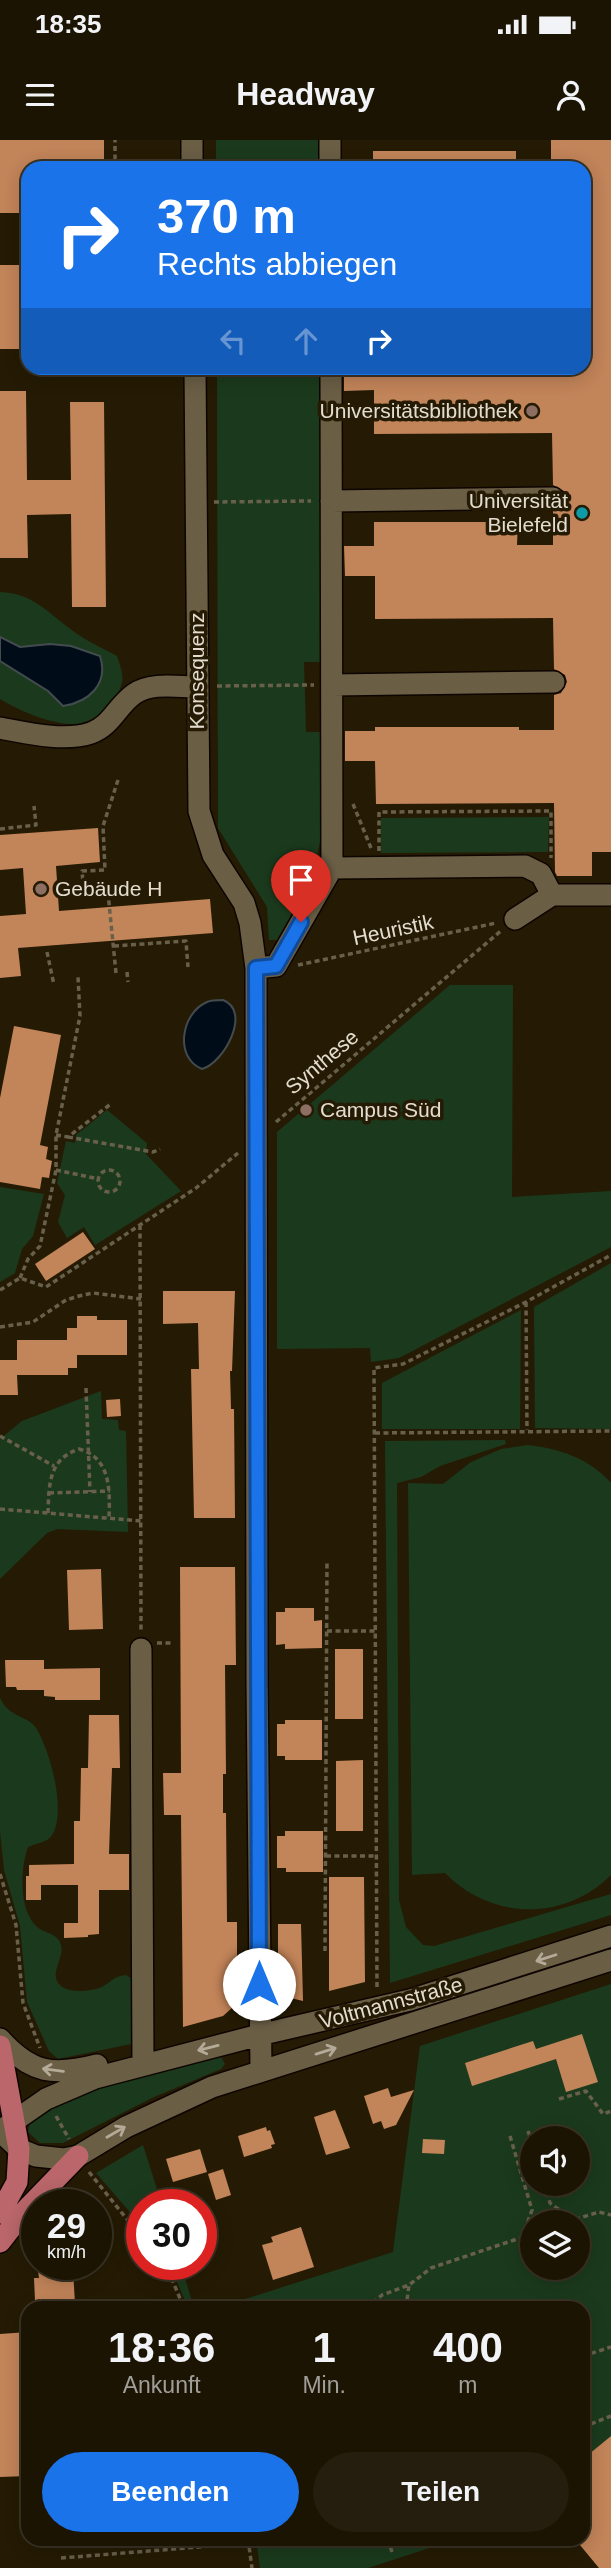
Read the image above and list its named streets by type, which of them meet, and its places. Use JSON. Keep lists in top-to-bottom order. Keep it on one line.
{"streets":{"street":["Konsequenz","Voltmannstraße"],"path":["Heuristik","Synthese"]},"crossings":[["Konsequenz","Heuristik"],["Konsequenz","Synthese"],["Konsequenz","Voltmannstraße"],["Heuristik","Synthese"]],"places":["Universitätsbibliothek","Universität Bielefeld","Gebäude H","Campus Süd"],"page":{"status":"18:35","header":"Headway","turn":["370 m","Rechts abbiegen"],"speed":"29 km/h","limit":"30","eta":["18:36","Ankunft","1","Min.","400","m"],"buttons":["Beenden","Teilen"]}}
